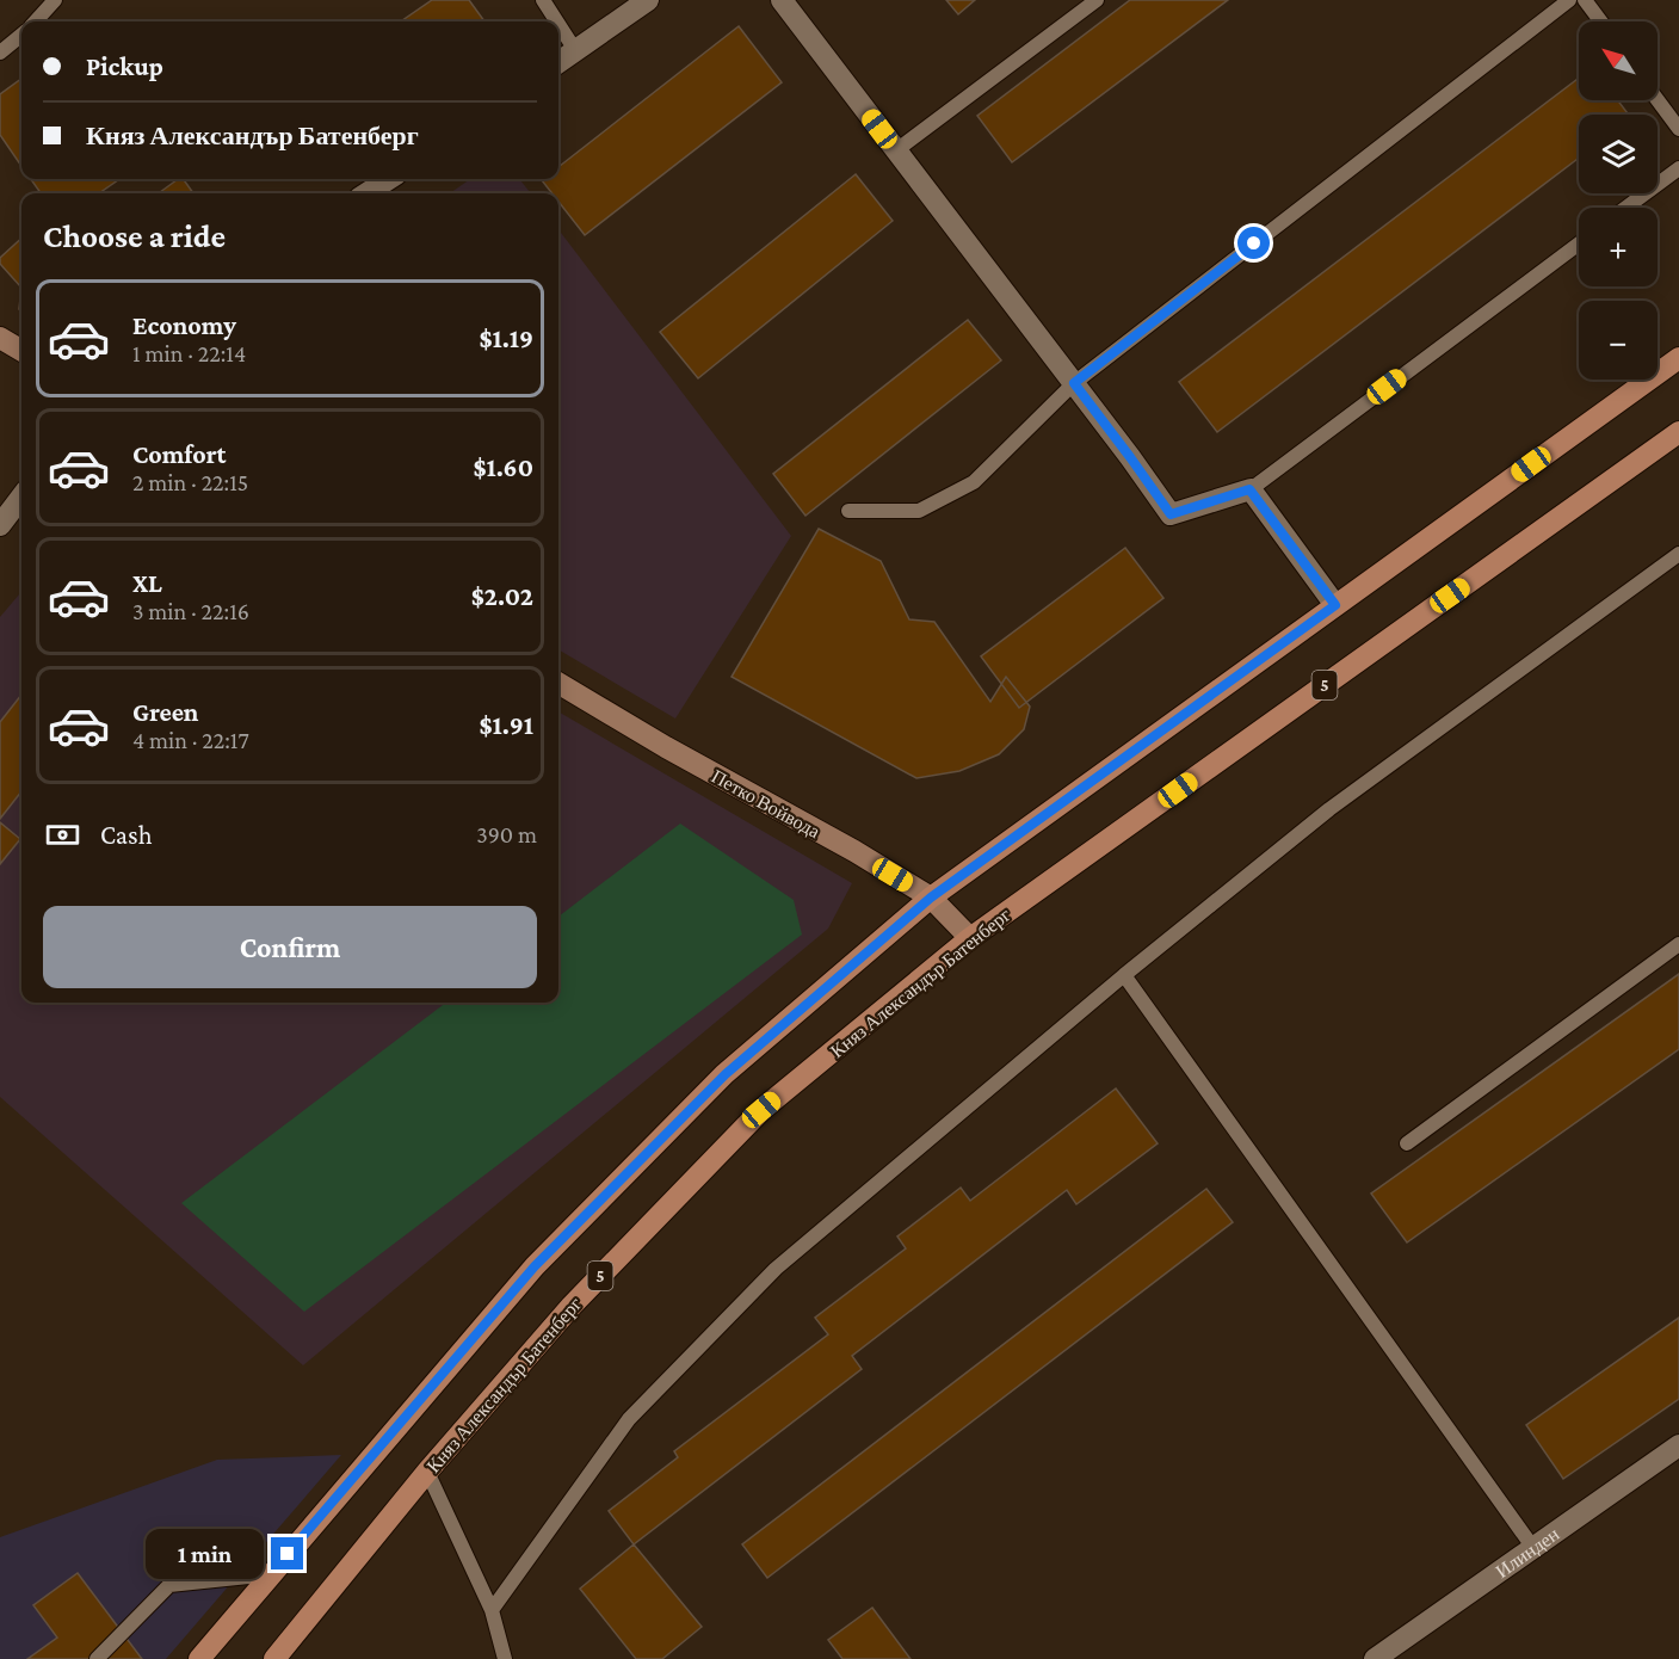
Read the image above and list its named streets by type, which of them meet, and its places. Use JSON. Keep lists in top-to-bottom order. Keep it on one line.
{"streets":{"main road":["5","Княз Александър Батенберг"],"street":["Петко Войвода","Илинден"]},"crossings":[["Петко Войвода","Княз Александър Батенберг"]],"north":"top left","page":{"map_buttons":["+","−"],"banner":["Pickup","Княз Александър Батенберг"],"heading":"Choose a ride","list":[{"name":"Economy","note":"1 min · 22:14","value":"$1.19"},{"name":"Comfort","note":"2 min · 22:15","value":"$1.60"},{"name":"XL","note":"3 min · 22:16","value":"$2.02"},{"name":"Green","note":"4 min · 22:17","value":"$1.91"}],"pay":["Cash","390 m"],"buttons":"Confirm","bubble":"1 min"}}
